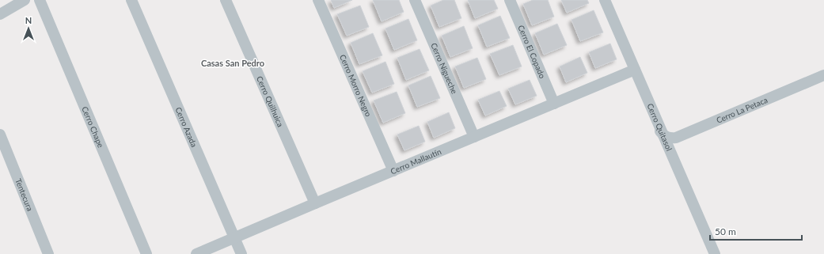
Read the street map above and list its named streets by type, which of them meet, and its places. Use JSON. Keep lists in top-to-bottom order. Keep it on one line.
{"streets":{"street":["Cerro El Copado","Cerro Nigueche","Cerro Morro Negro","Cerro Quilhuica","Cerro La Petaca","Cerro Chape","Cerro Azada","Cerro Quitasol","Cerro Mallautín","Tentecura"]},"crossings":[["Cerro El Copado","Cerro Mallautín"],["Cerro Nigueche","Cerro Mallautín"],["Cerro Morro Negro","Cerro Mallautín"],["Cerro Quilhuica","Cerro Mallautín"],["Cerro La Petaca","Cerro Quitasol"],["Cerro Azada","Cerro Mallautín"],["Cerro Quitasol","Cerro Mallautín"]],"districts":["Casas San Pedro"],"scale_bar":"50 m","north":"top"}
